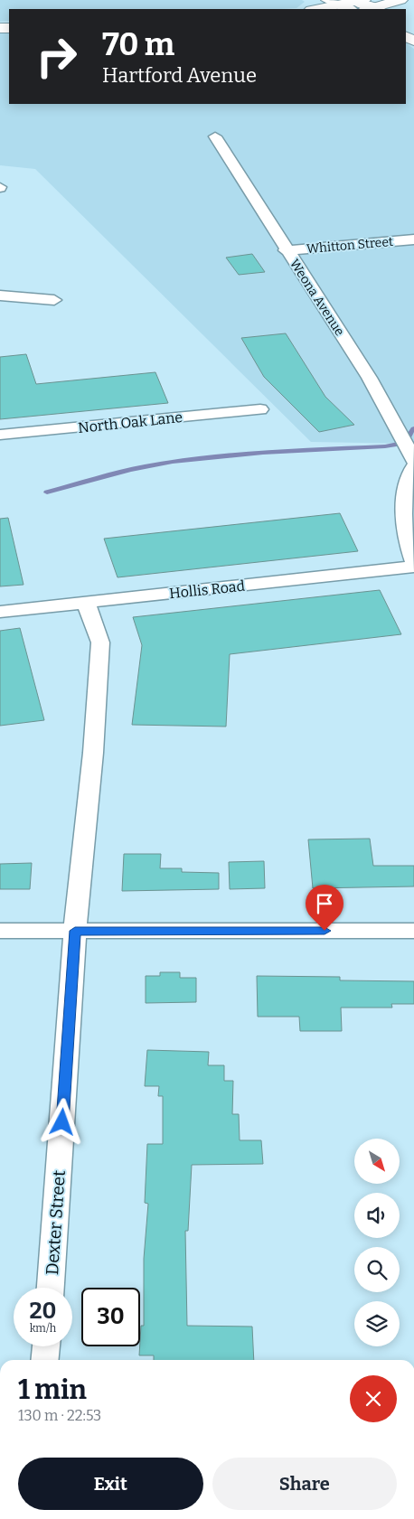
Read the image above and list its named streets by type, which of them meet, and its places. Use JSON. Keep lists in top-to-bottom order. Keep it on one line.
{"streets":{"street":["Whitton Street","Weona Avenue","North Oak Lane","Hollis Road","Dexter Street"]},"crossings":[["Whitton Street","Weona Avenue"],["Hollis Road","Dexter Street"]],"north":"bottom right","page":{"turn":["70 m","Hartford Avenue"],"speed":"20 km/h","limit":"30","heading":["1 min","130 m · 22:53"],"buttons":["Exit","Share"]}}
